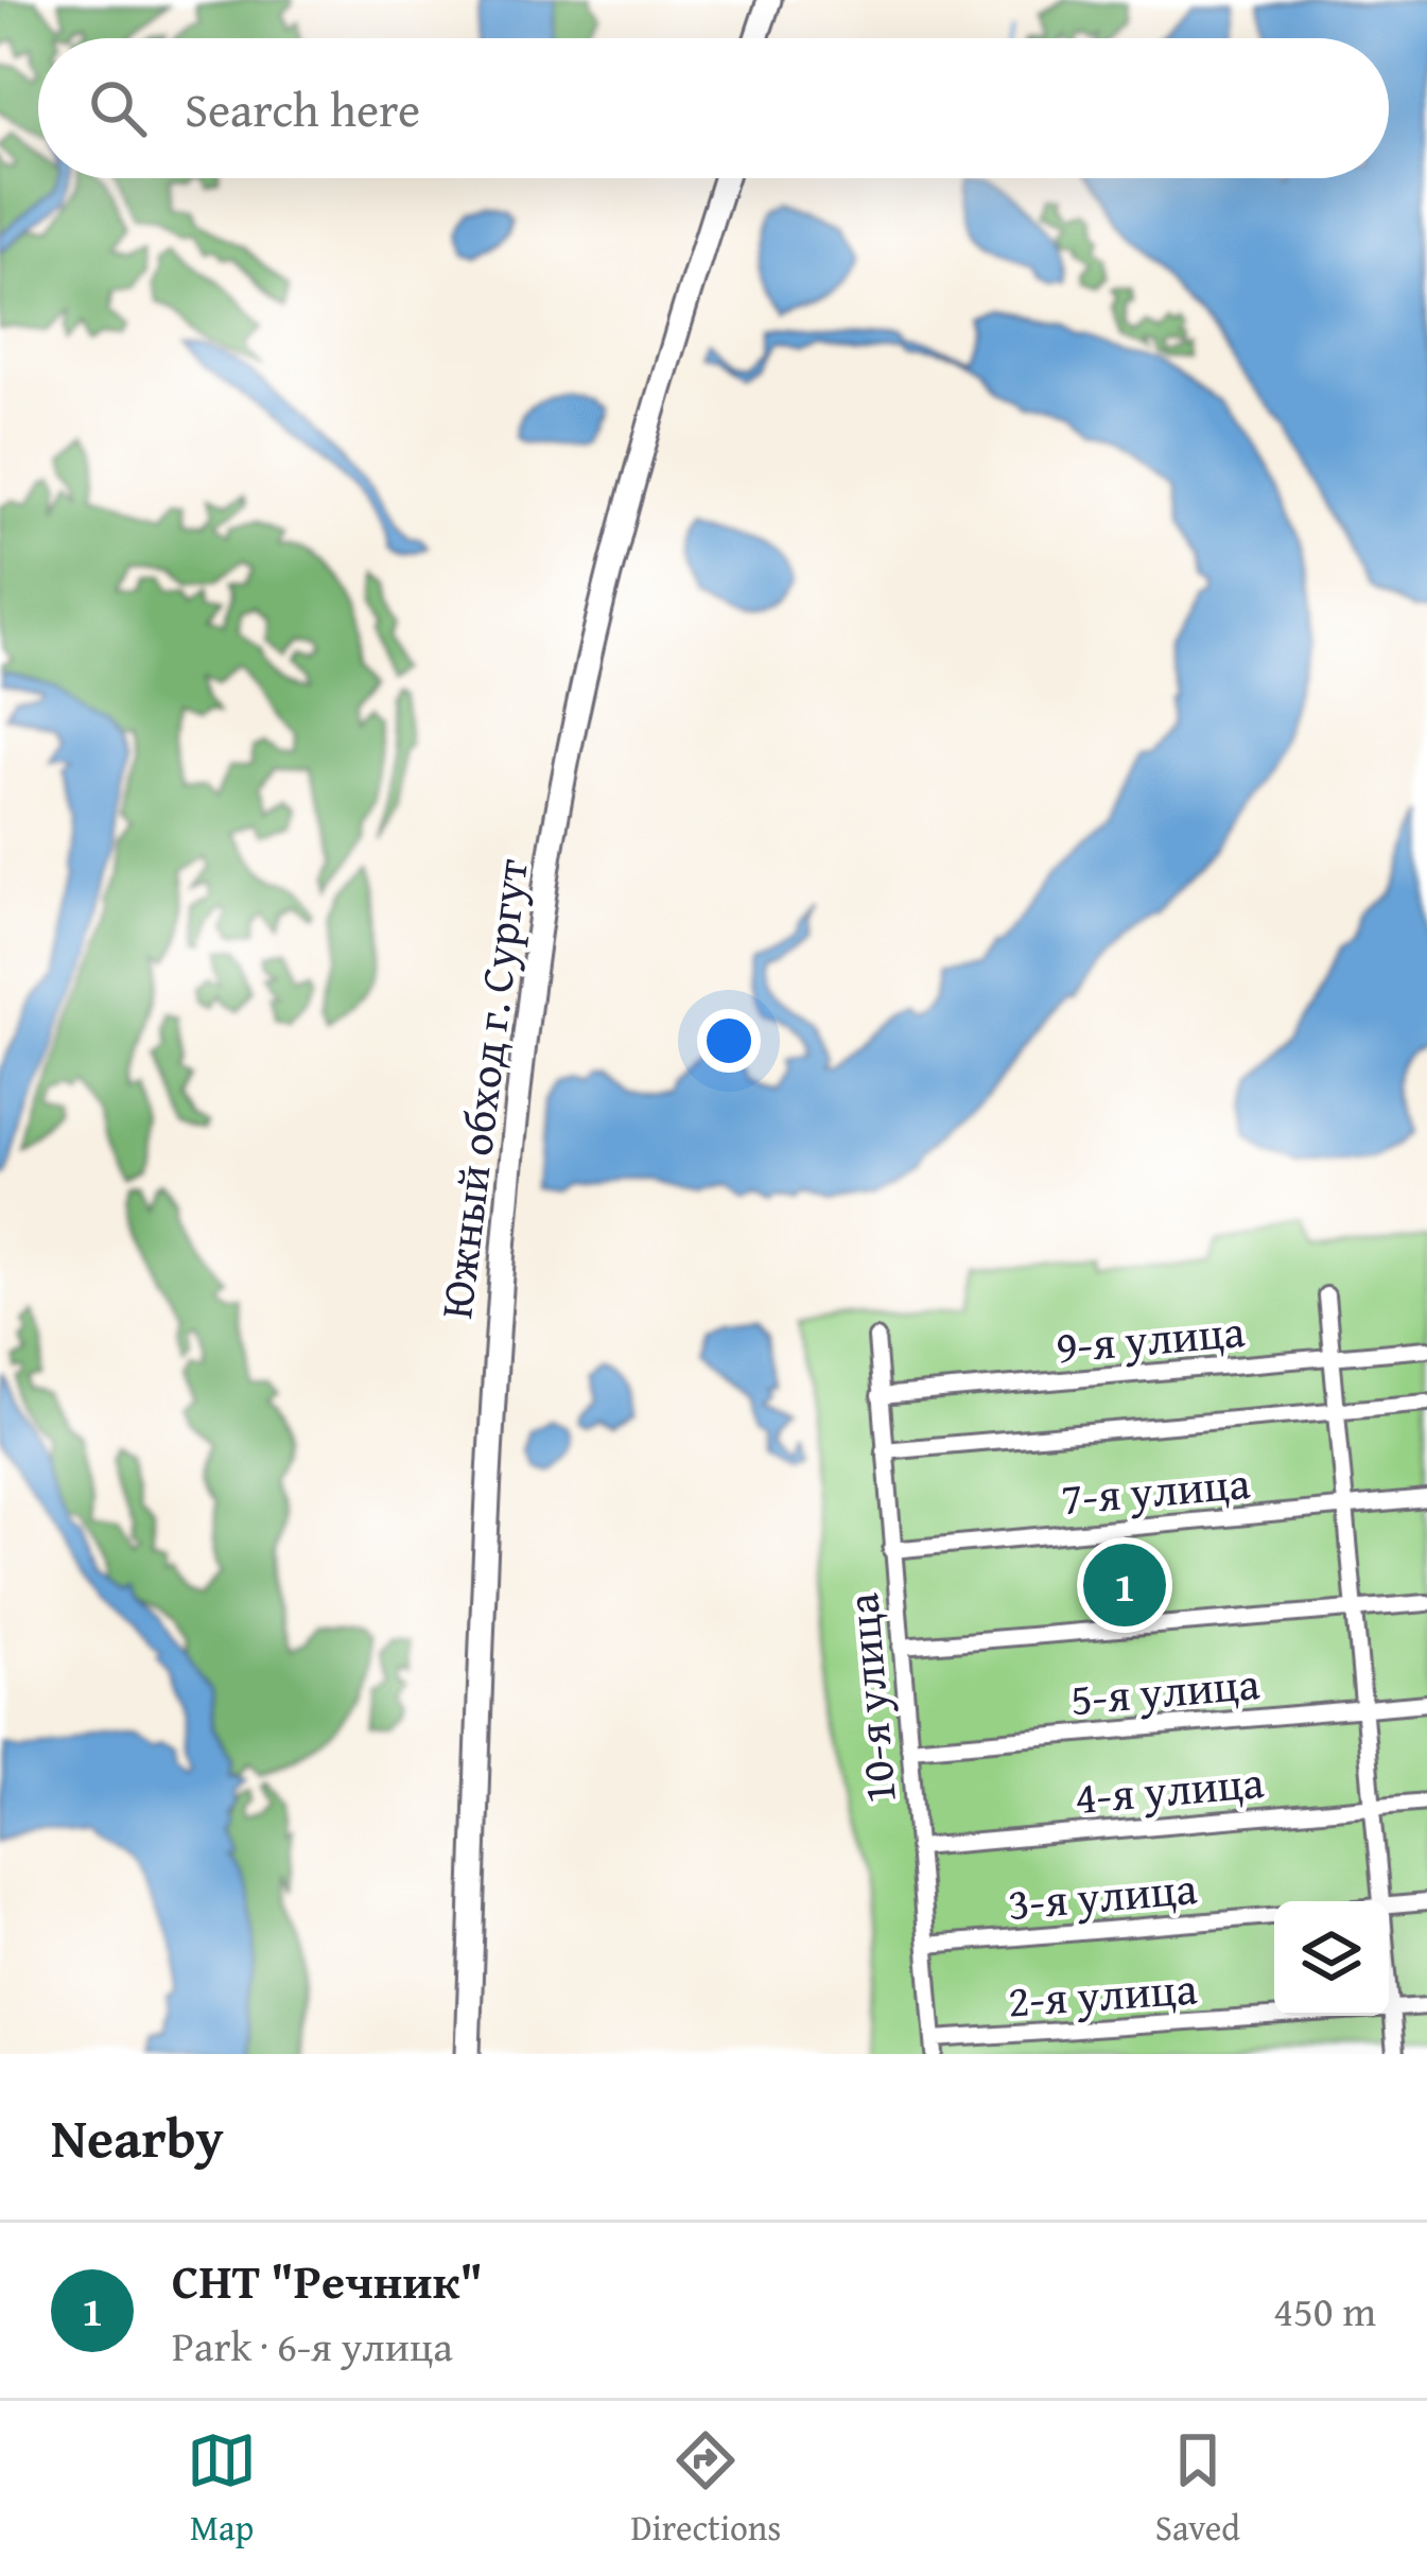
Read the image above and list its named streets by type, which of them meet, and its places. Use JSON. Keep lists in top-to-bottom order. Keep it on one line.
{"streets":{"highway":["Южный обход г. Сургут"],"street":["9-я улица","7-я улица","5-я улица","10-я улица","4-я улица","3-я улица","2-я улица"]},"crossings":[["9-я улица","10-я улица"],["7-я улица","10-я улица"],["5-я улица","10-я улица"],["10-я улица","4-я улица"],["10-я улица","3-я улица"],["10-я улица","2-я улица"]],"page":{"search":"Search here","pins":"1","heading":"Nearby","list":[{"mark":"1","name":"СНТ \"Речник\"","note":"Park · 6-я улица","value":"450 m"}],"nav":["Map","Directions","Saved"]}}
